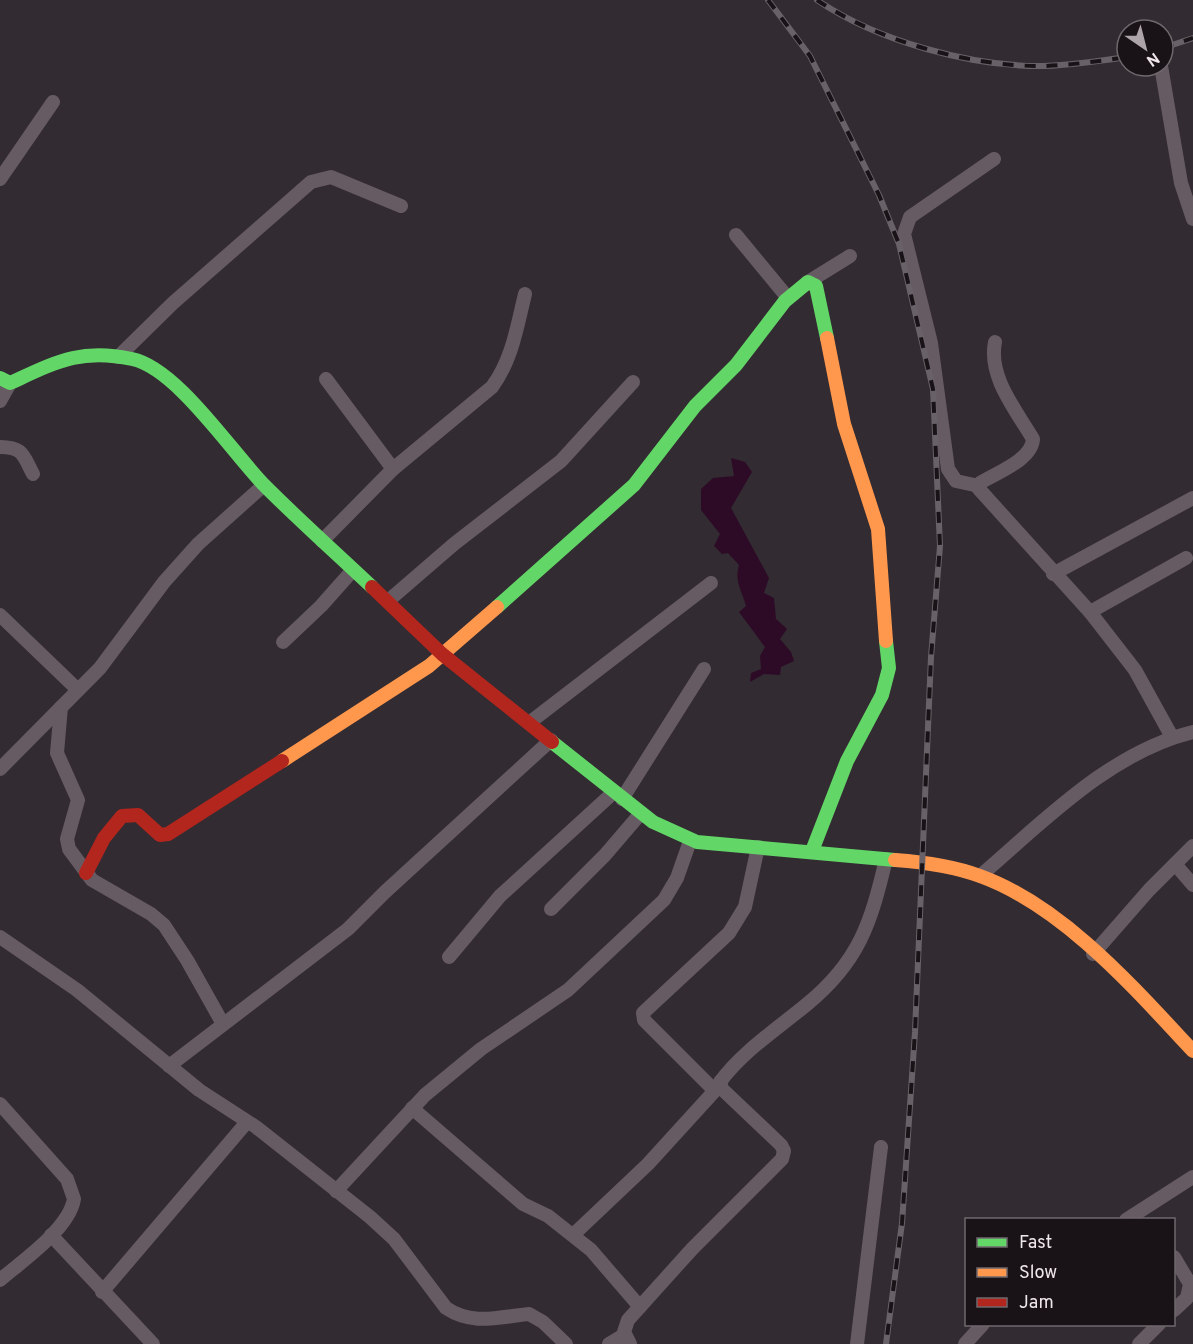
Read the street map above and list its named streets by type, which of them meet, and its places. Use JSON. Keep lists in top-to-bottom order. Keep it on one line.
{"legend":["Fast","Slow","Jam"],"north":"bottom right"}
